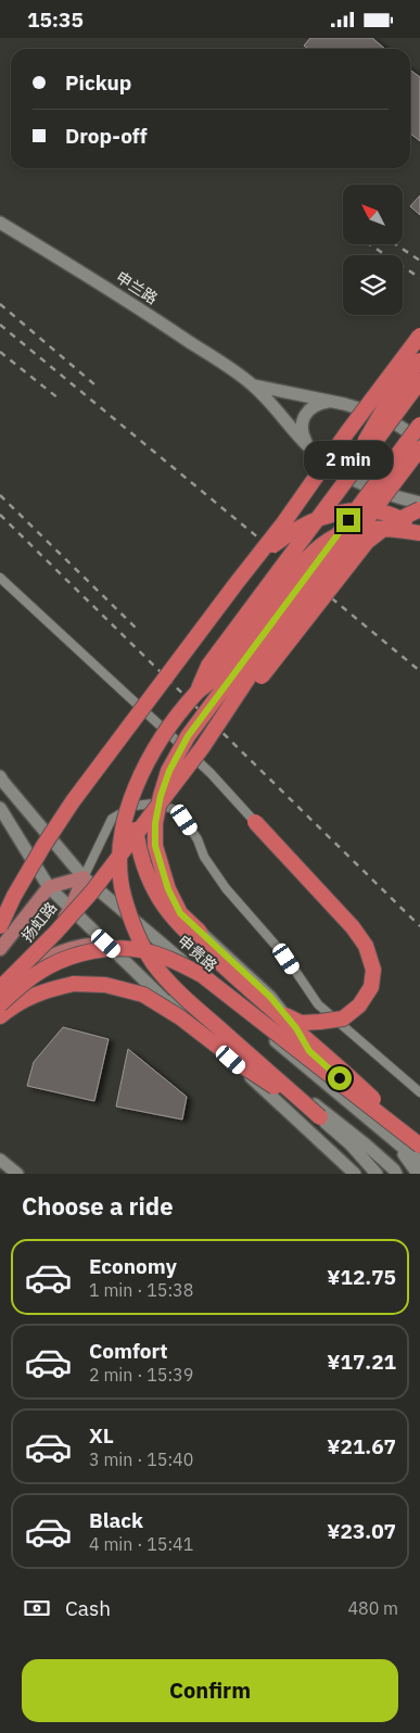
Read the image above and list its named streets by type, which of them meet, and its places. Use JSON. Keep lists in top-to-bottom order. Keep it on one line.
{"streets":{"main road":["申兰路","扬虹路","申贵路"]},"crossings":[["扬虹路","申贵路"]],"north":"top left","page":{"status":"15:35","banner":["Pickup","Drop-off"],"bubble":"2 min","heading":"Choose a ride","list":[{"name":"Economy","note":"1 min · 15:38","value":"¥12.75"},{"name":"Comfort","note":"2 min · 15:39","value":"¥17.21"},{"name":"XL","note":"3 min · 15:40","value":"¥21.67"},{"name":"Black","note":"4 min · 15:41","value":"¥23.07"}],"pay":["Cash","480 m"],"buttons":"Confirm"}}
